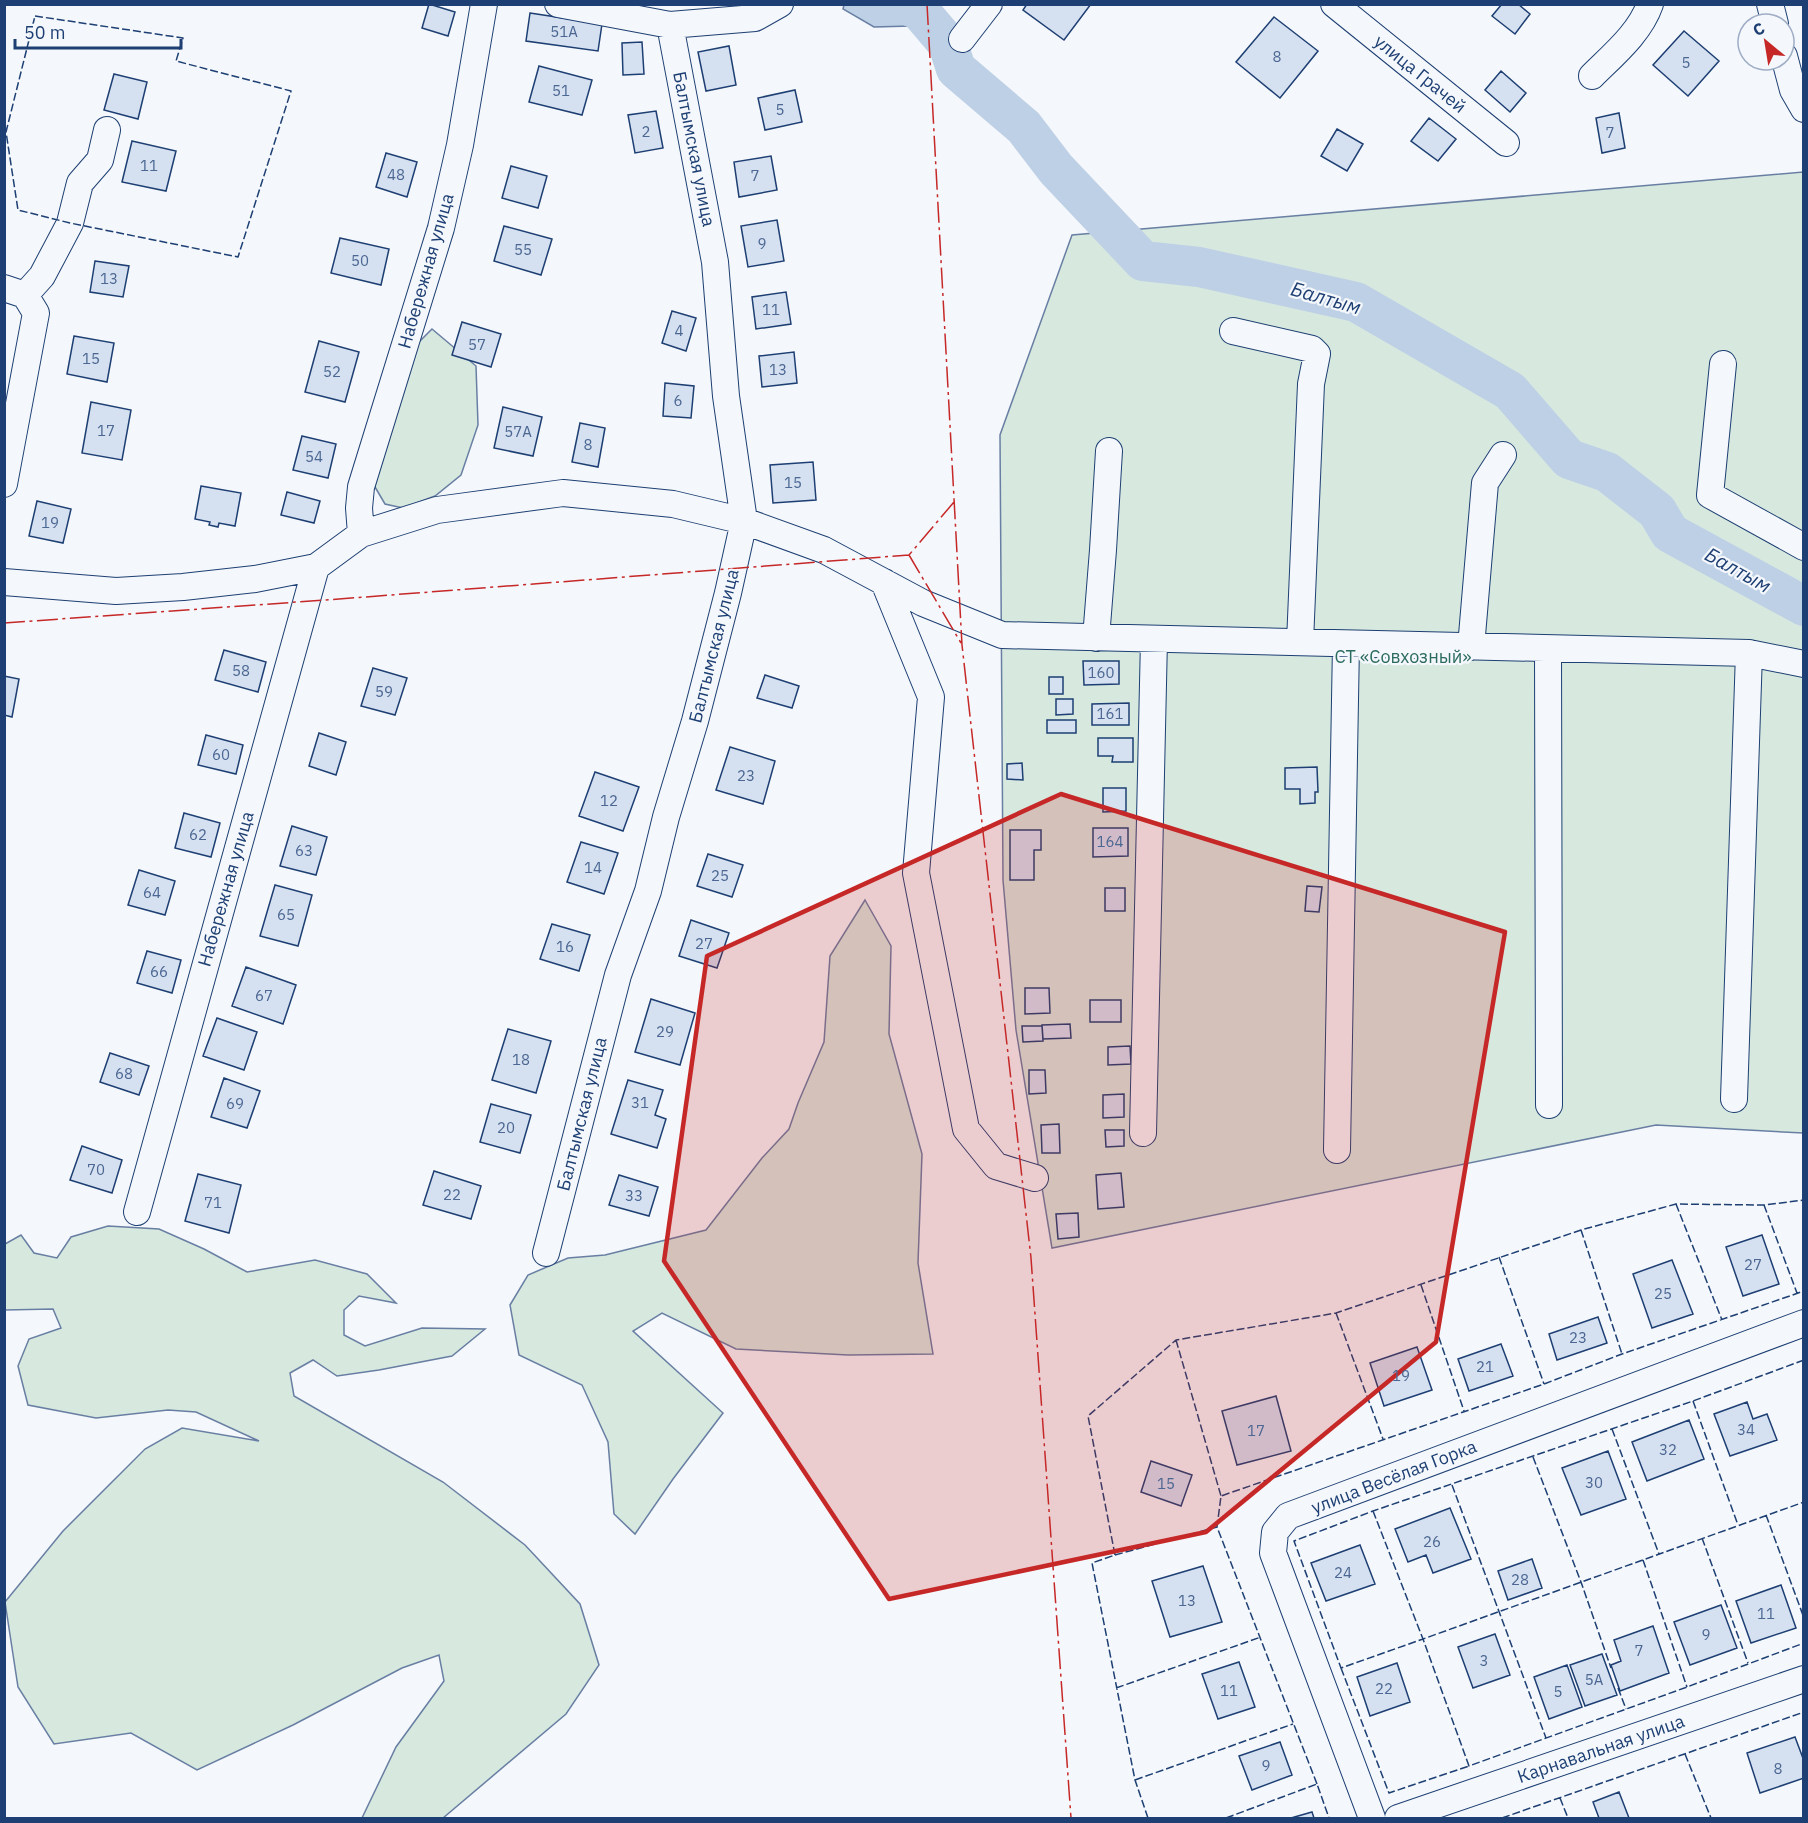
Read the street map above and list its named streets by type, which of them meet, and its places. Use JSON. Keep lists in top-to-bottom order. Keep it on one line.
{"streets":{"street":["улица Грачей","Балтымская улица","Набережная улица","улица Весёлая Горка","Карнавальная улица"]},"water":["Балтым"],"parks":["СТ «Совхозный»"],"house_numbers":["51А","8","5","51","5","2","7","11","48","7","9","55","50","13","11","4","57","15","13","52","6","17","57А","8","54","15","19","58","160","59","161","60","23","12","62","164","63","14","25","64","65","27","16","66","67","29","18","68","31","69","20","70","22","33","71","27","25","23","21","19","34","17","32","30","15","26","24","28","13","11","9","7","3","5А","22","11","5","9","8"],"scale_bar":"50 m","north":"top left"}
